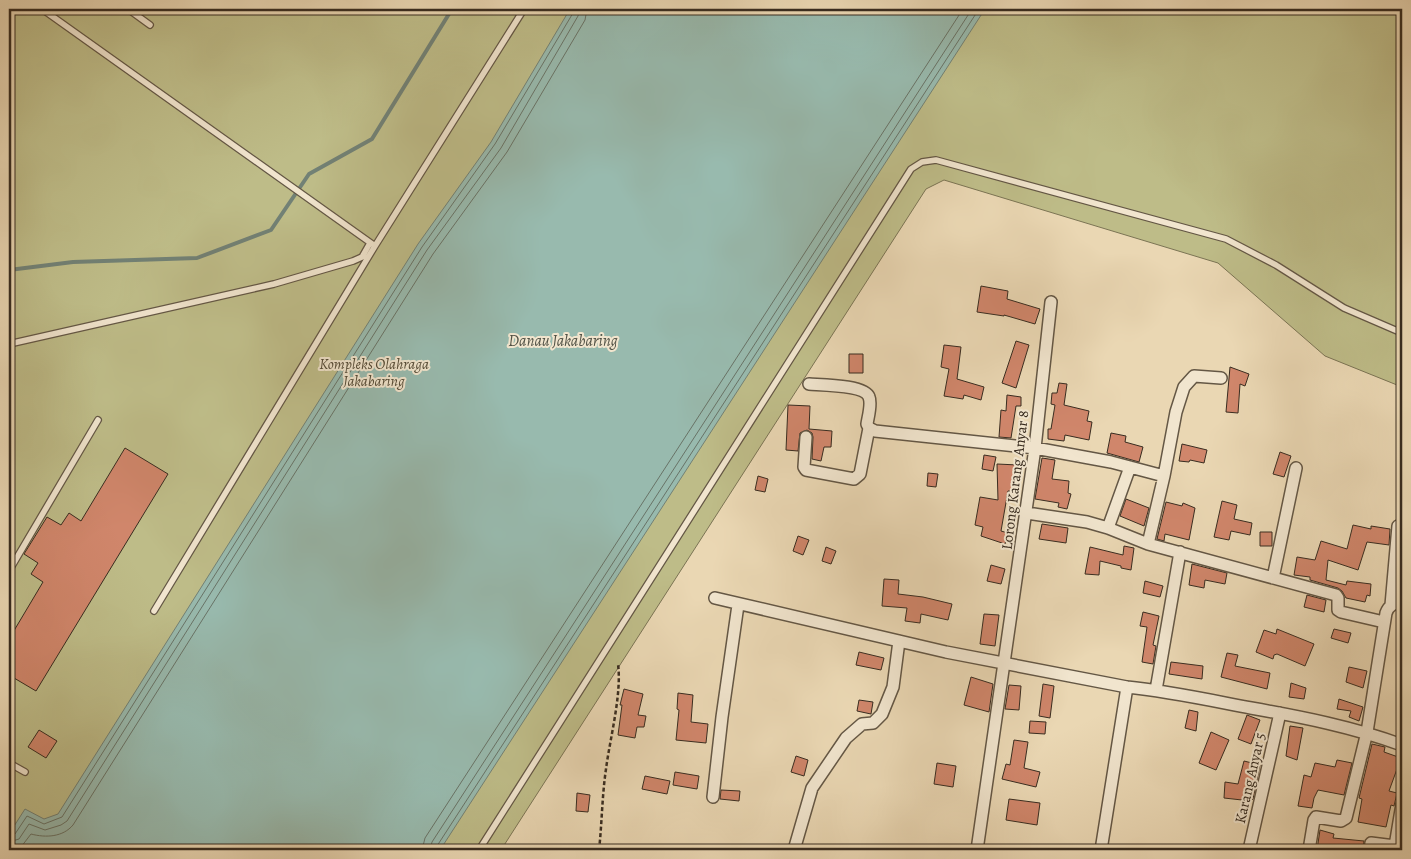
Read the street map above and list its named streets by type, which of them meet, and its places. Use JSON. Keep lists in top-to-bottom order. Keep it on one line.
{"streets":{"street":["Lorong Karang Anyar 8","Karang Anyar 5"]},"water":["Danau Jakabaring"],"parks":["Kompleks Olahraga Jakabaring"]}
